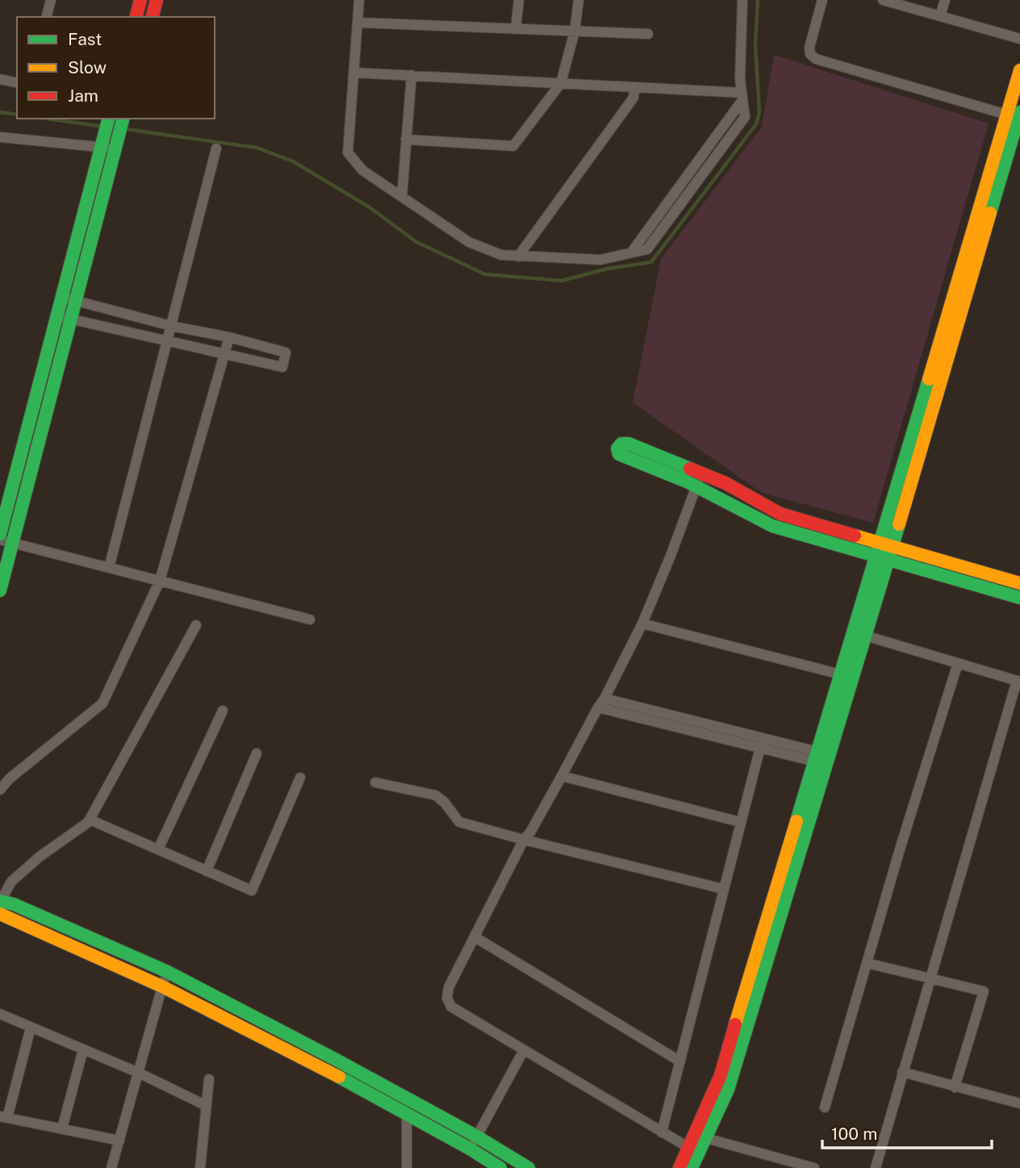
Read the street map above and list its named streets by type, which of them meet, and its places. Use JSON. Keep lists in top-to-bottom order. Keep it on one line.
{"legend":["Fast","Slow","Jam"],"scale_bar":"100 m"}
